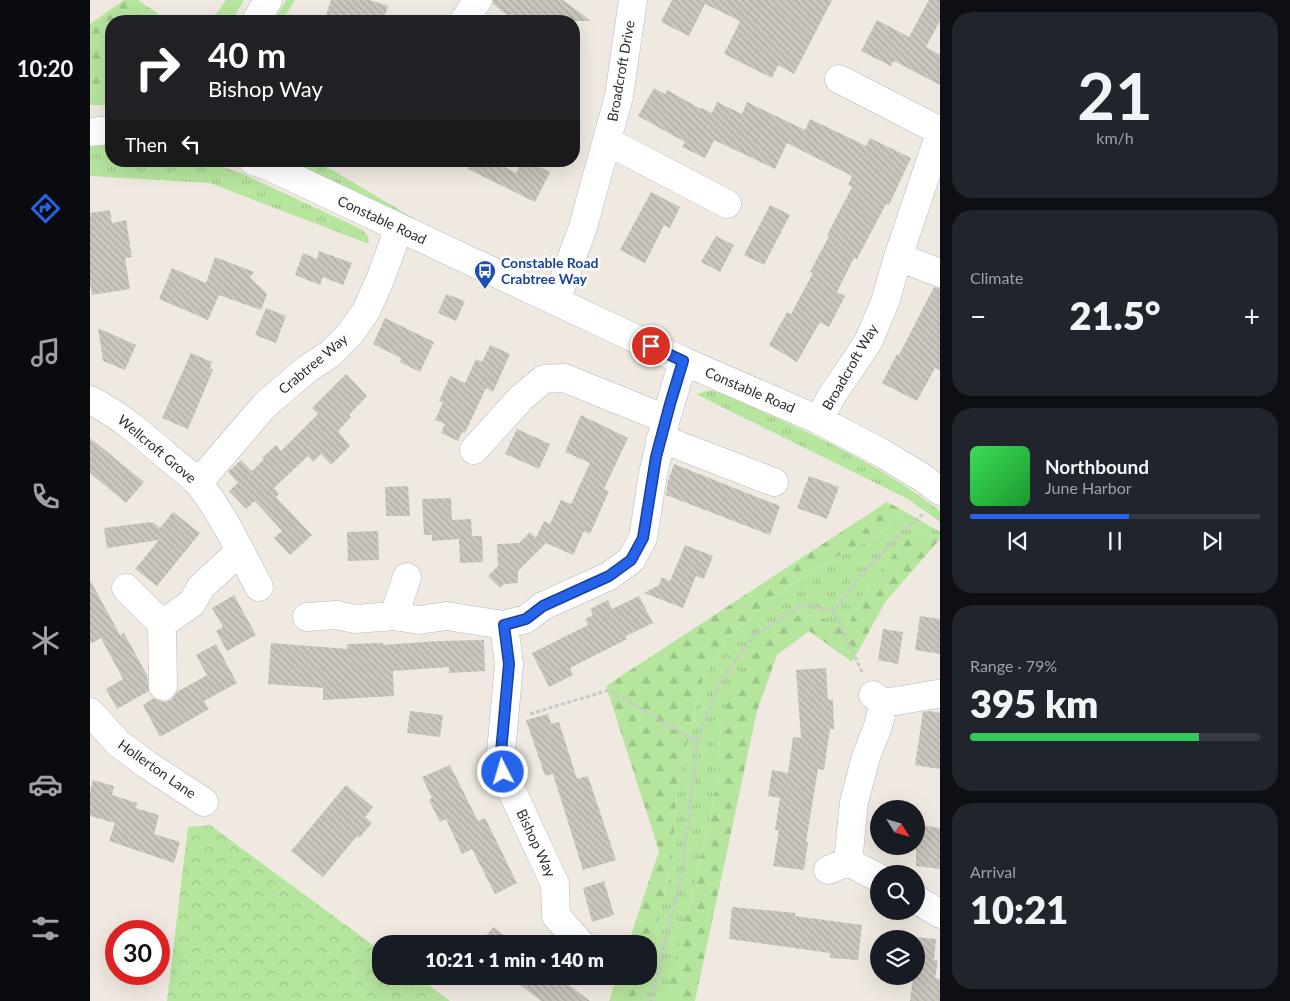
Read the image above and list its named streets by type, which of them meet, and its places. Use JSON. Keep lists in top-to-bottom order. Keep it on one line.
{"streets":{"street":["Broadcroft Drive","Constable Road","Crabtree Way","Broadcroft Way","Wellcroft Grove","Hollerton Lane","Bishop Way"]},"crossings":[["Broadcroft Drive","Constable Road"],["Constable Road","Crabtree Way"],["Constable Road","Broadcroft Way"],["Crabtree Way","Wellcroft Grove"]],"places":{"bus stop":["Constable Road Crabtree Way"]},"north":"bottom right","page":{"tabs":"10:20","tile":[["21","km/h"],"Climate",["Range · 79%","395 km"],["Arrival","10:21"]],"turn":["40 m","Bishop Way"],"then":"Then","heat":["−","21.5°","+"],"song":["Northbound","June Harbor"],"limit":"30","trip":"10:21 · 1 min · 140 m"}}
